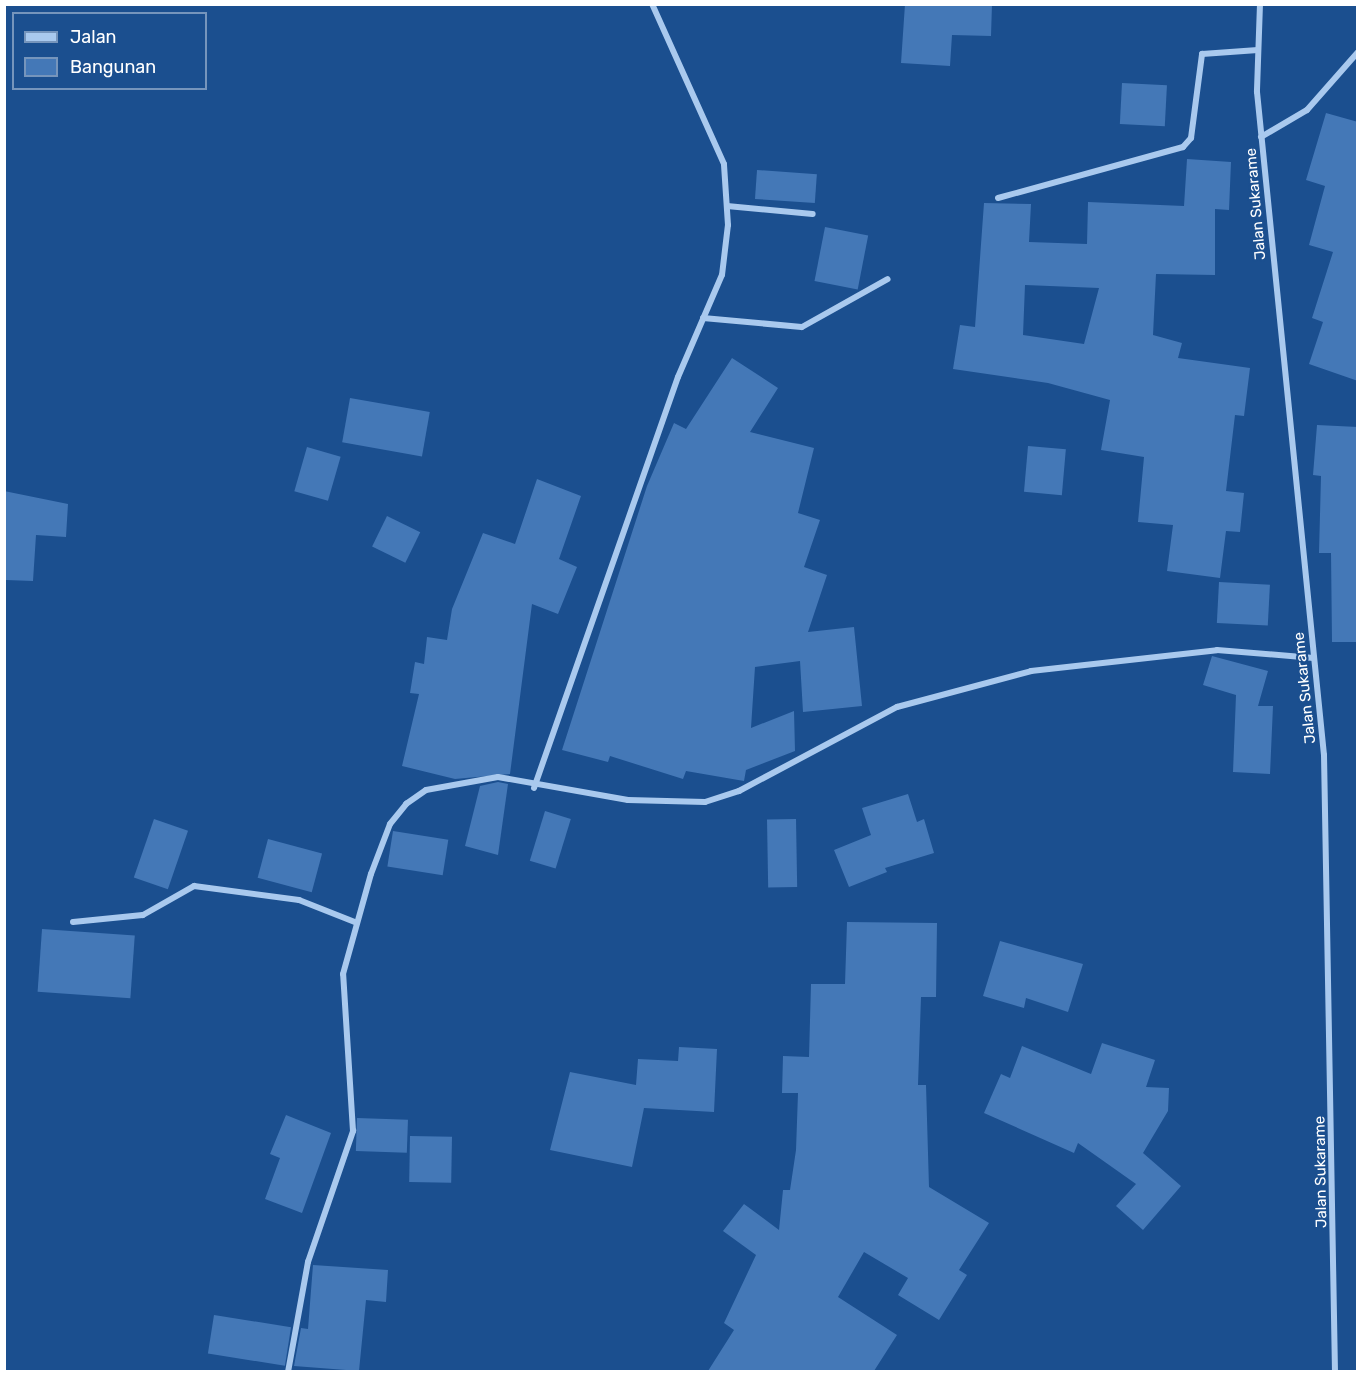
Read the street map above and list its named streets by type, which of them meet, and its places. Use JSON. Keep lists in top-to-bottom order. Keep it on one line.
{"streets":{"street":["Jalan Sukarame"]},"legend":["Jalan","Bangunan"]}
